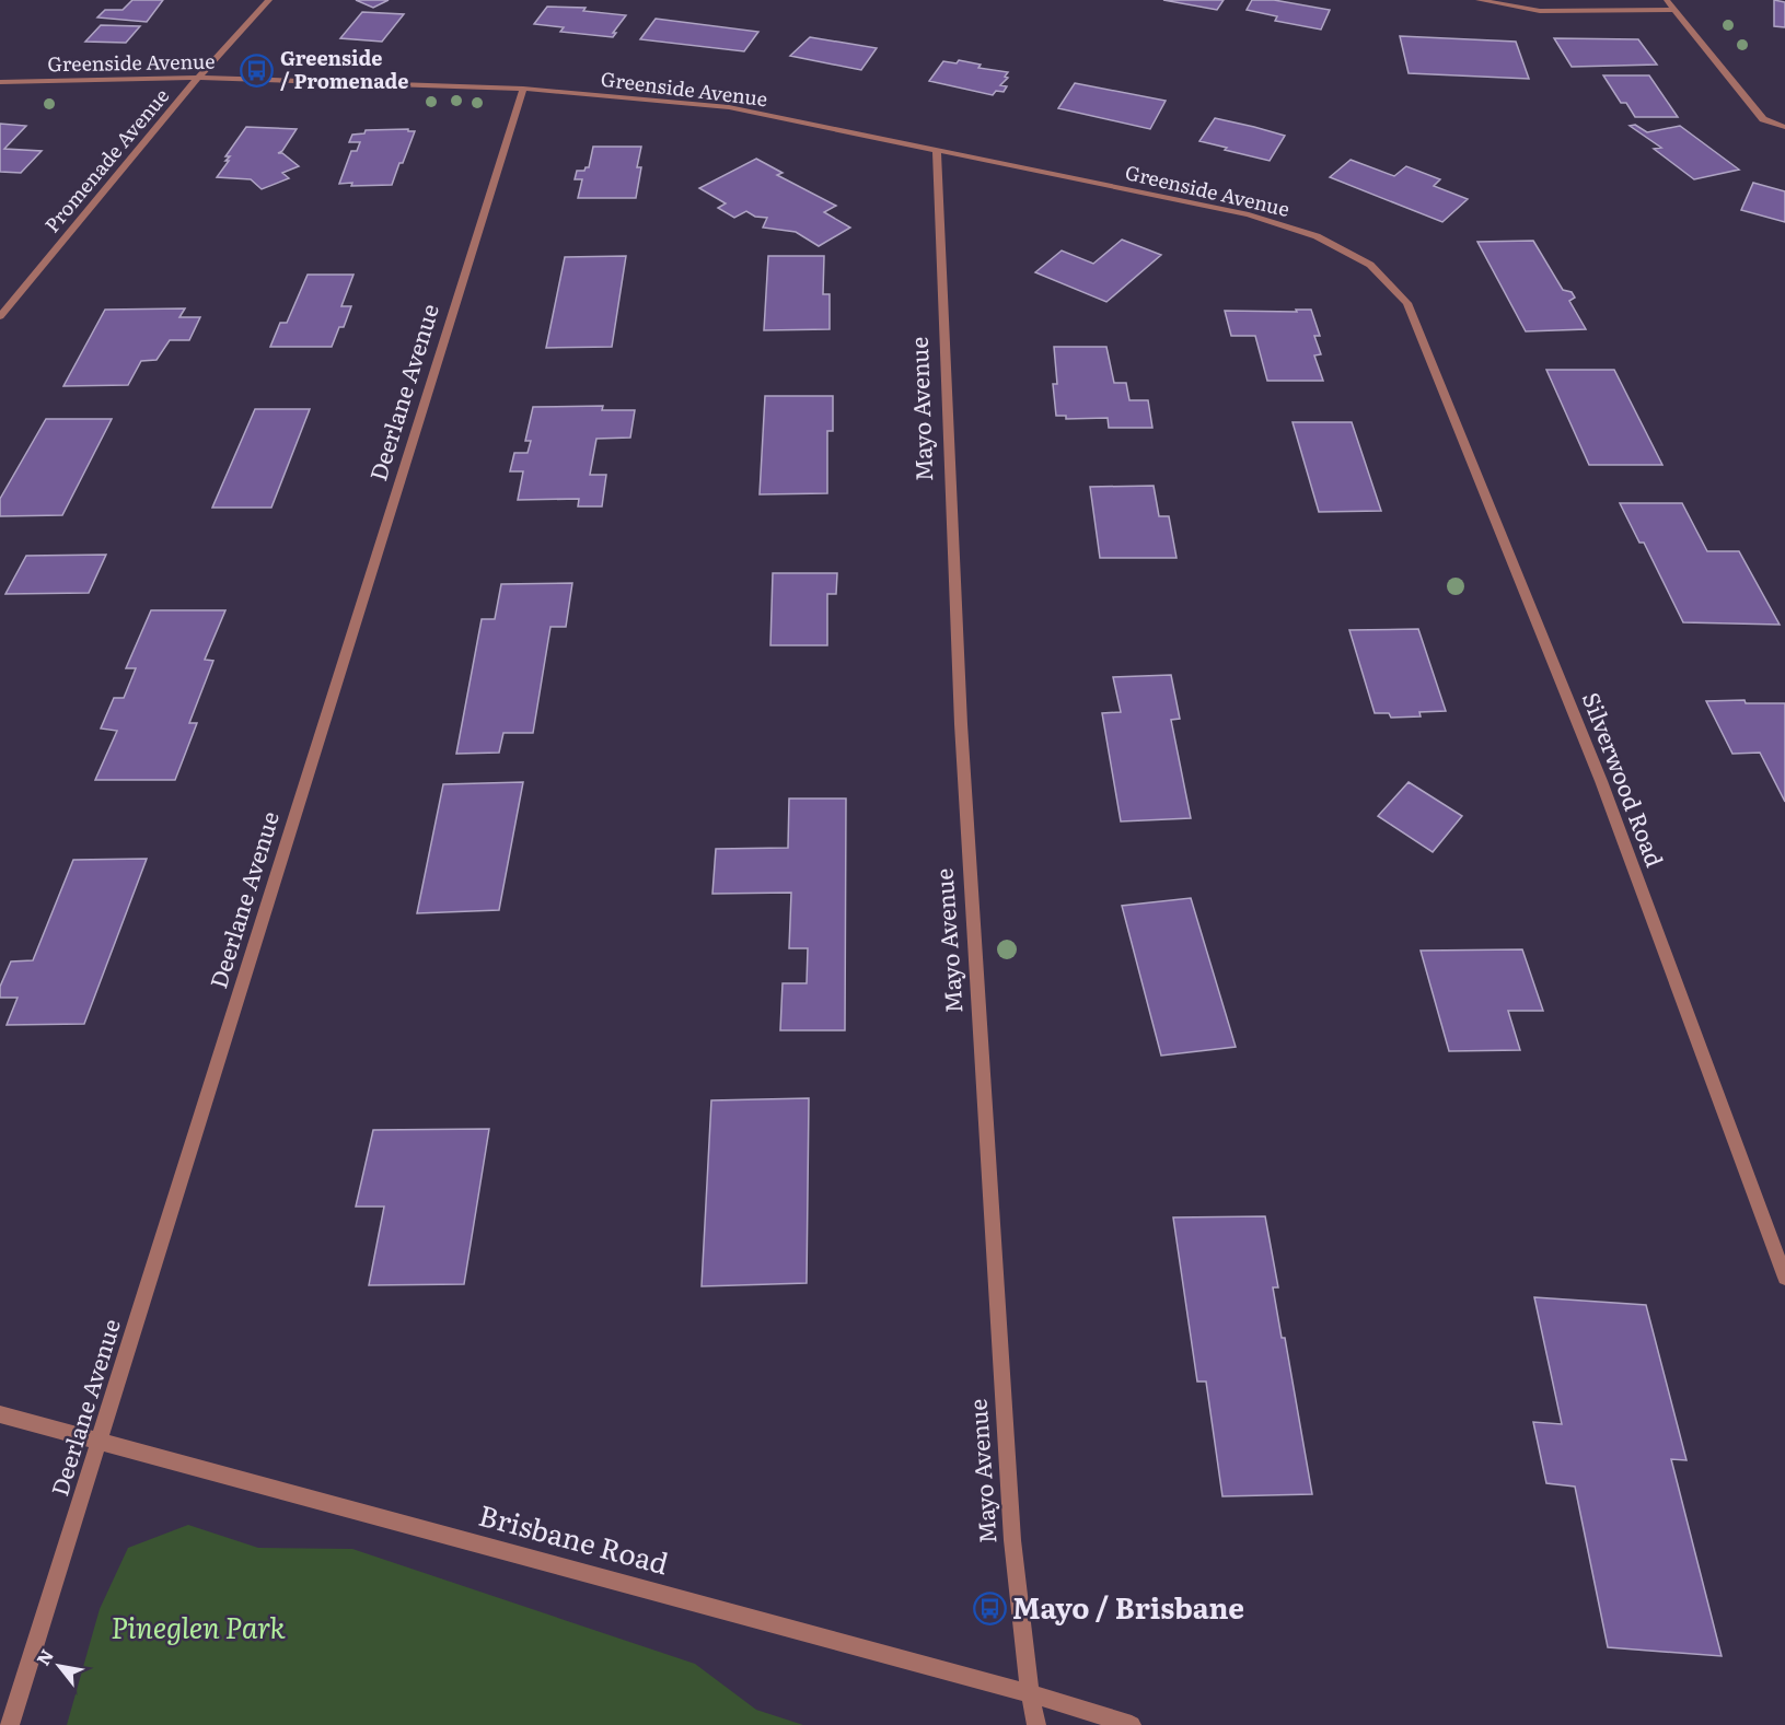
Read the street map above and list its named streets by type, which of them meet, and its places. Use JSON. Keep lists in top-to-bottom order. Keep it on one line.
{"streets":{"street":["Greenside Avenue","Promenade Avenue","Deerlane Avenue","Mayo Avenue","Silverwood Road","Brisbane Road"]},"crossings":[["Greenside Avenue","Promenade Avenue"],["Greenside Avenue","Deerlane Avenue"],["Greenside Avenue","Mayo Avenue"],["Greenside Avenue","Silverwood Road"],["Deerlane Avenue","Brisbane Road"],["Mayo Avenue","Brisbane Road"]],"parks":["Pineglen Park"],"places":{"bus stop":["Greenside / Promenade","Mayo / Brisbane"]},"north":"top left"}
